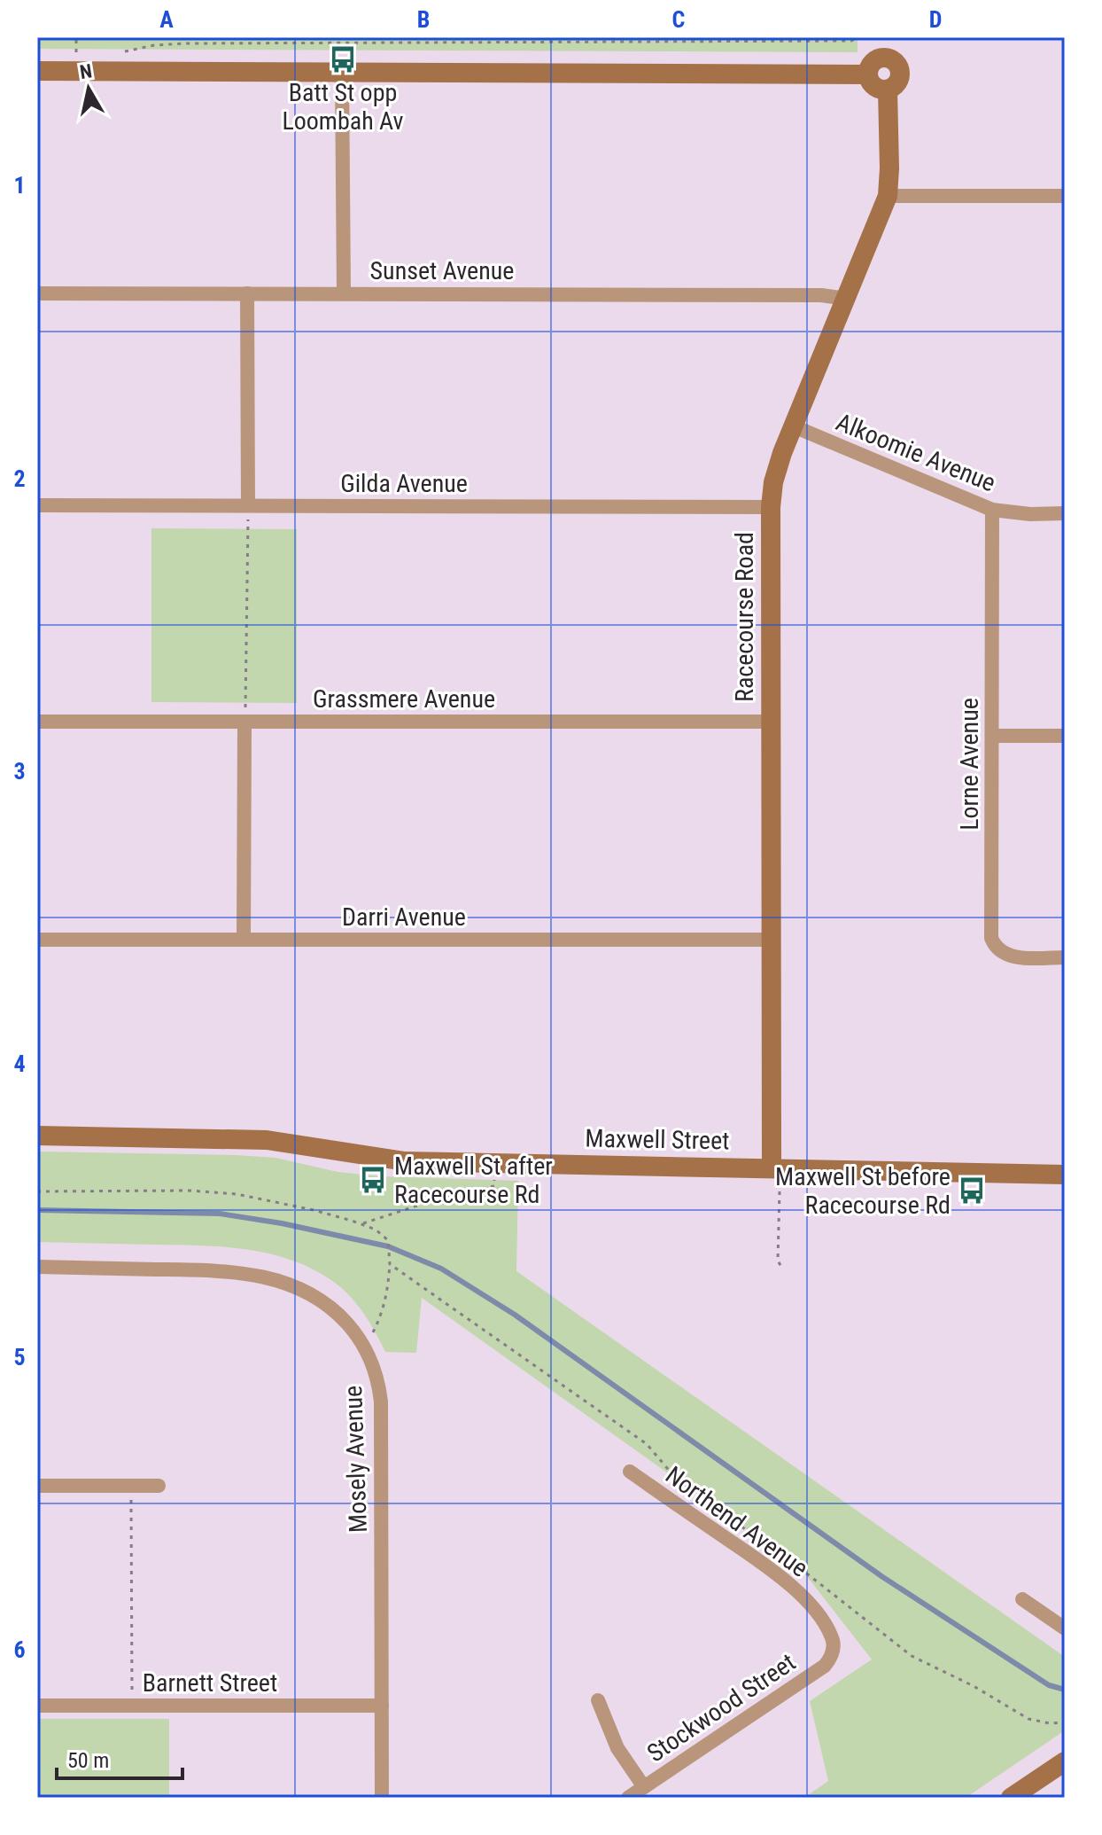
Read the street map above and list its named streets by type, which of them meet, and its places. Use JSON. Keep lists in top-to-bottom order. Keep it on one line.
{"streets":{"street":["Sunset Avenue","Alkoomie Avenue","Gilda Avenue","Racecourse Road","Grassmere Avenue","Lorne Avenue","Darri Avenue","Maxwell Street","Mosely Avenue","Northend Avenue","Barnett Street","Stockwood Street"]},"crossings":[["Sunset Avenue","Racecourse Road"],["Alkoomie Avenue","Racecourse Road"],["Alkoomie Avenue","Lorne Avenue"],["Gilda Avenue","Racecourse Road"],["Racecourse Road","Grassmere Avenue"],["Racecourse Road","Darri Avenue"],["Racecourse Road","Maxwell Street"],["Mosely Avenue","Barnett Street"],["Northend Avenue","Stockwood Street"]],"places":{"bus stop":["Batt St opp Loombah Av","Maxwell St after Racecourse Rd","Maxwell St before Racecourse Rd"]},"scale_bar":"50 m","north":"top","grid":{"columns":["A","B","C","D"],"rows":["1","2","3","4","5","6"]}}
